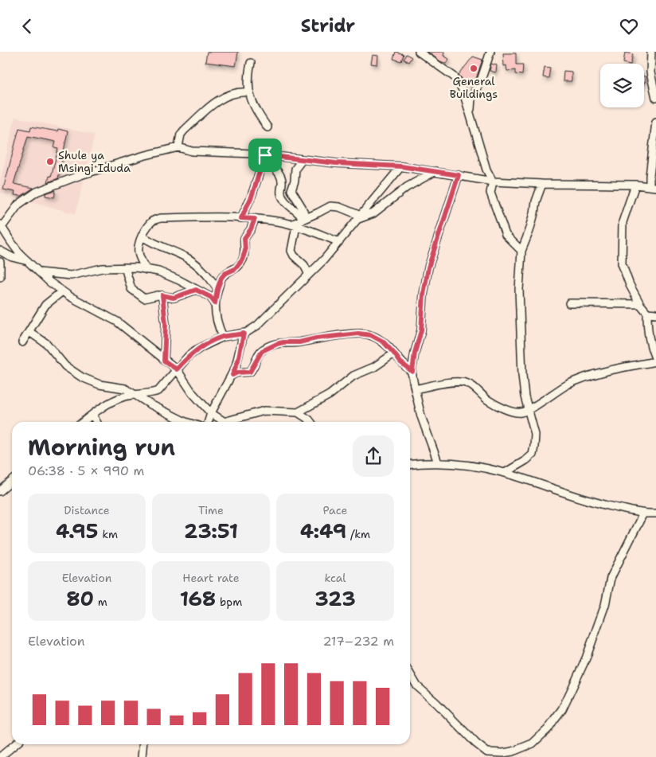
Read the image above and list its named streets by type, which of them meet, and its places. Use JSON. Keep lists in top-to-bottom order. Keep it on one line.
{"places":["General Buildings","Shule ya Msingi Iduda"],"page":{"header":"Stridr","heading":["Morning run","06:38 · 5 × 990 m"],"stats":[["Distance","4.95 km"],["Time","23:51"],["Pace","4:49 /km"],["Elevation","80 m"],["Heart rate","168 bpm"],["kcal","323"]],"chart":["Elevation","217–232 m"]}}
